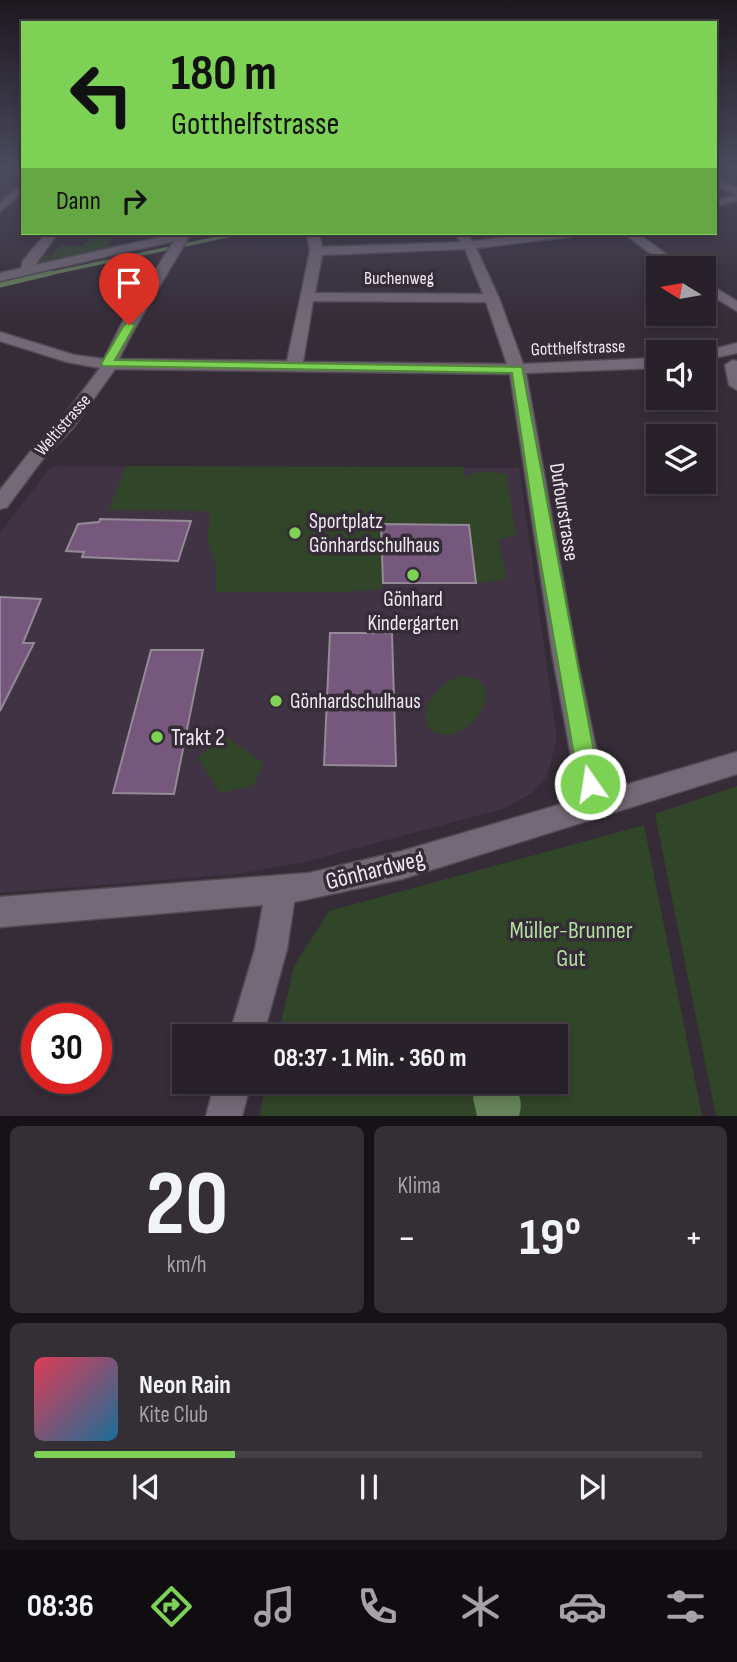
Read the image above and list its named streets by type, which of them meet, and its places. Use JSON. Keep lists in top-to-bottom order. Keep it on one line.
{"streets":{"street":["Buchenweg","Gotthelfstrasse","Weltistrasse","Dufourstrasse","Gönhardweg"]},"crossings":[["Buchenweg","Dufourstrasse"],["Gotthelfstrasse","Weltistrasse"],["Gotthelfstrasse","Dufourstrasse"],["Dufourstrasse","Gönhardweg"]],"parks":["Müller-Brunner Gut"],"places":["Sportplatz Gönhardschulhaus","Gönhard Kindergarten","Gönhardschulhaus","Trakt 2"],"north":"left","page":{"turn":["180 m","Gotthelfstrasse"],"then":"Dann","limit":"30","trip":"08:37 · 1 Min. · 360 m","tile":[["20","km/h"],"Klima"],"heat":["−","19°","+"],"song":["Neon Rain","Kite Club"],"tabs":"08:36"}}
